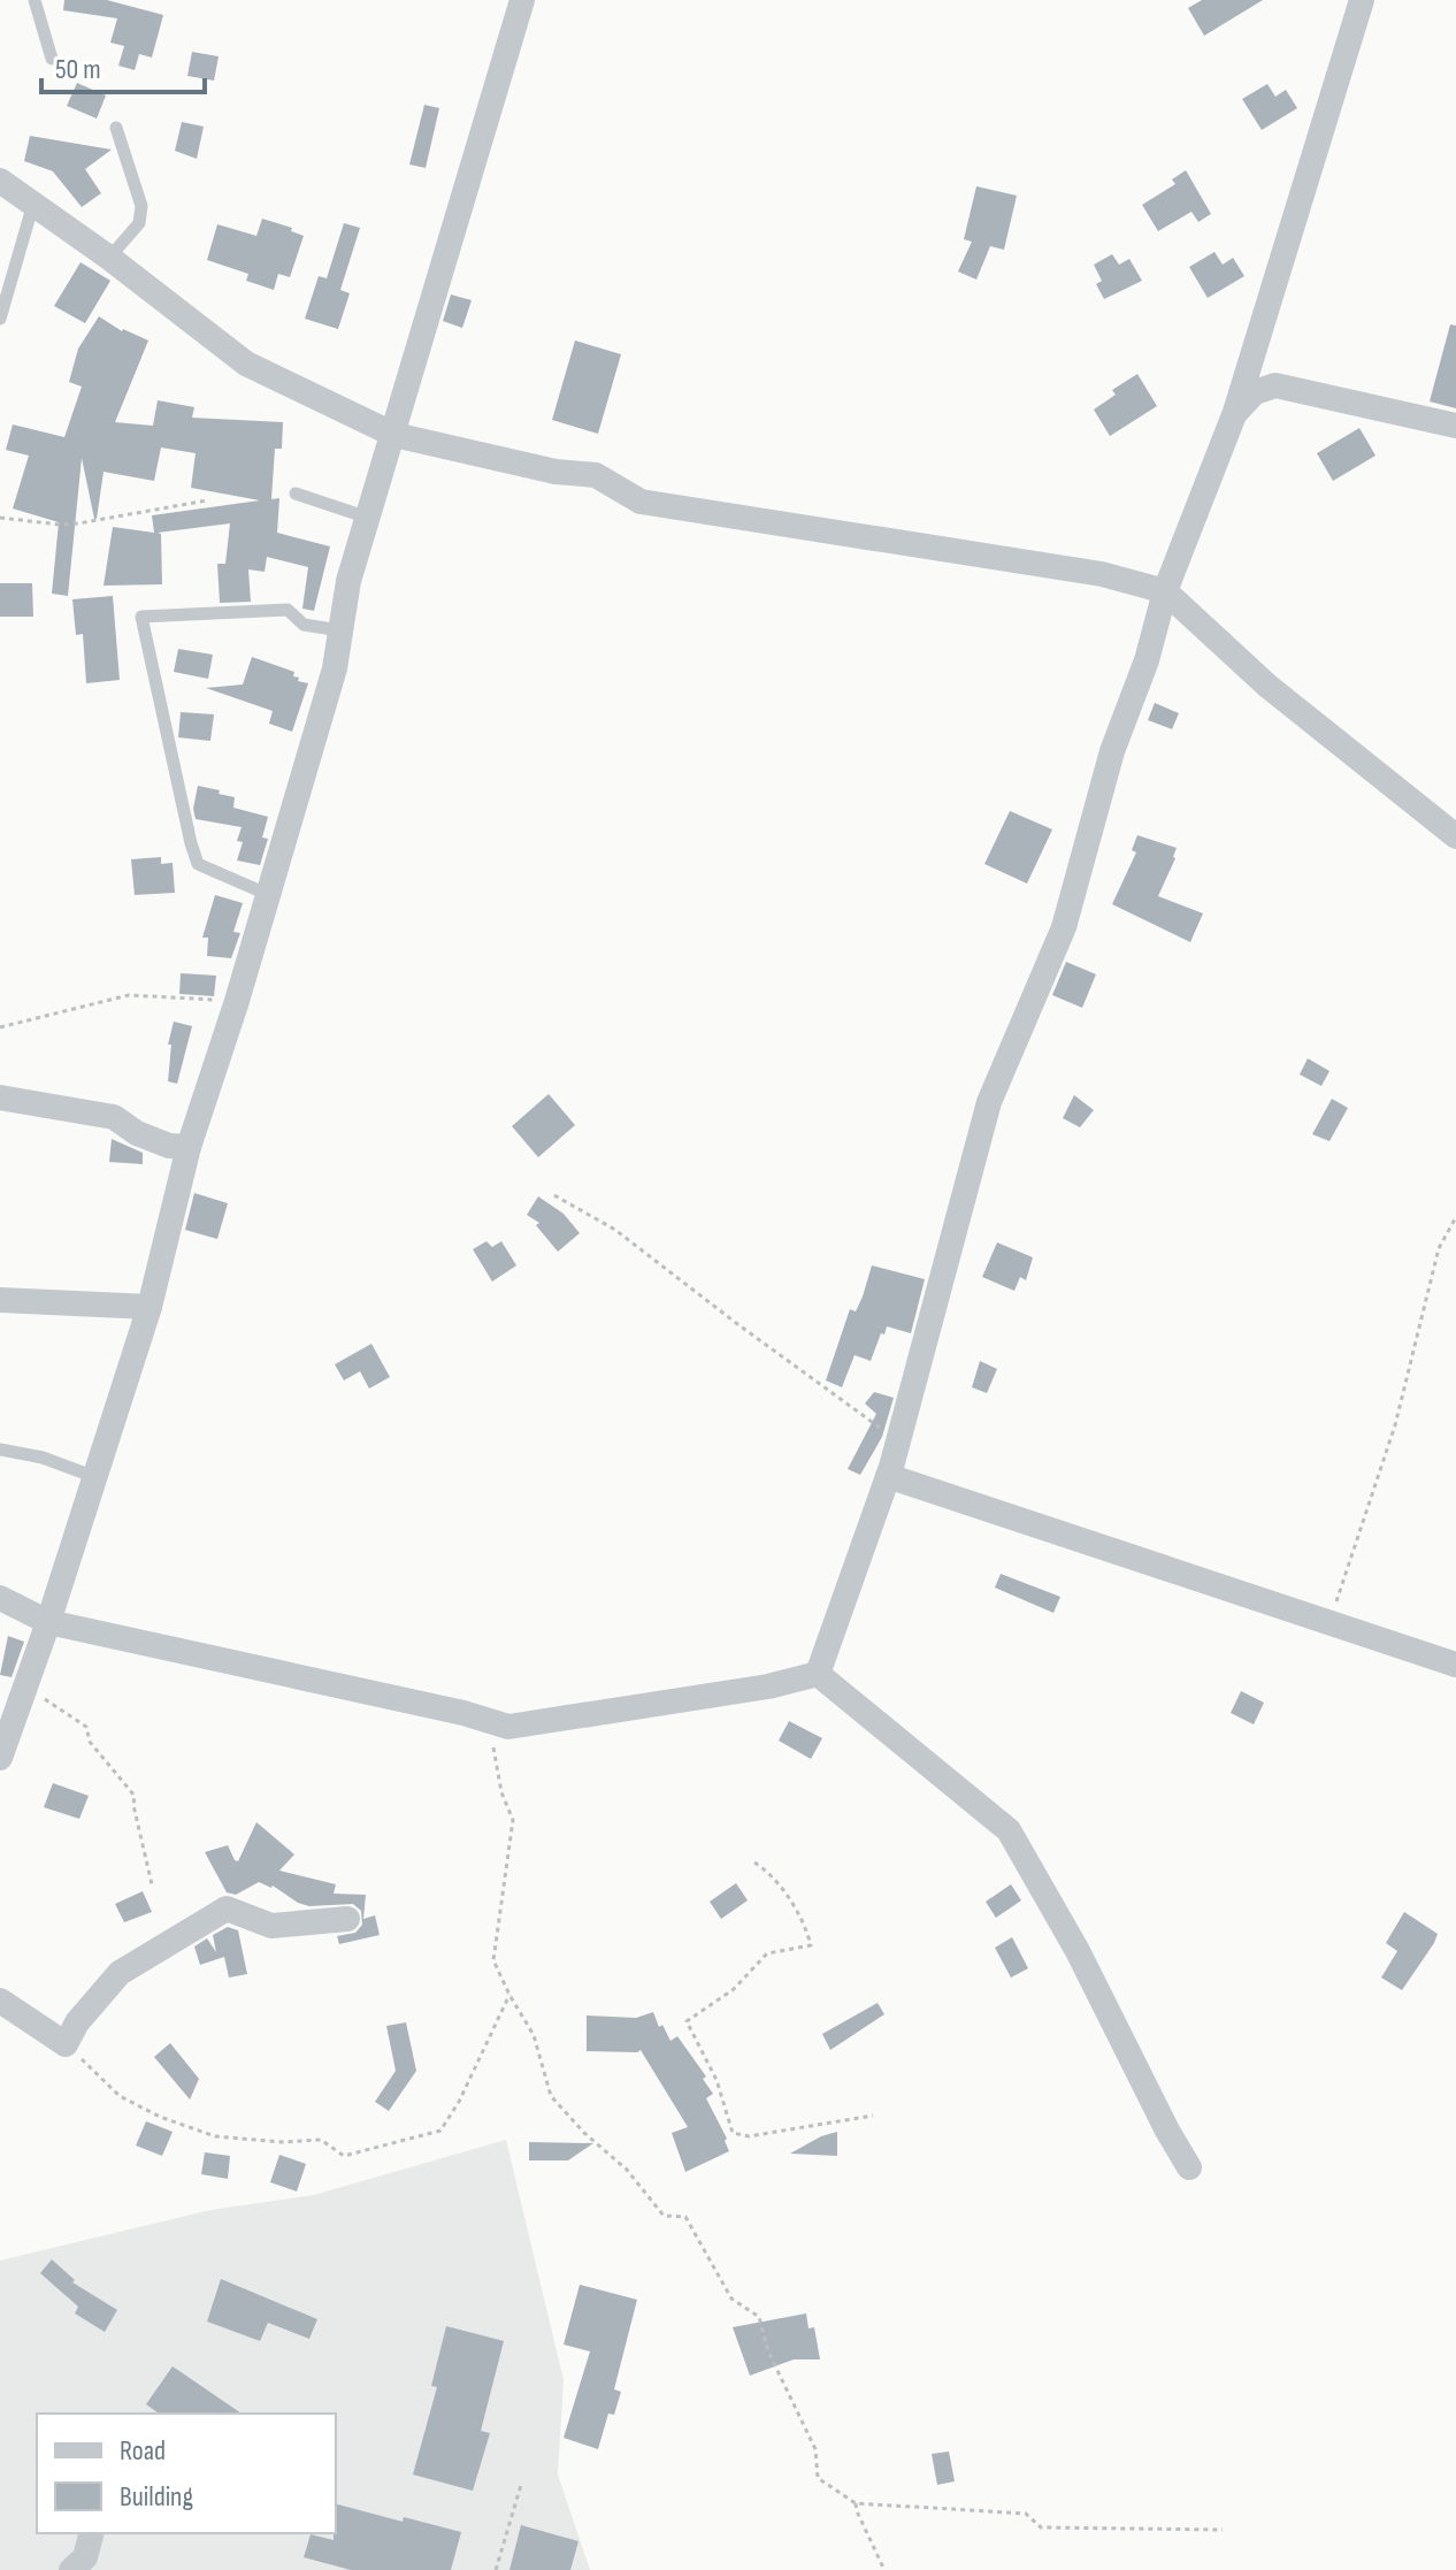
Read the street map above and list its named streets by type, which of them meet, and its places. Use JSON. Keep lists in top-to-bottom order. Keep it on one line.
{"legend":["Road","Building"],"scale_bar":"50 m"}
